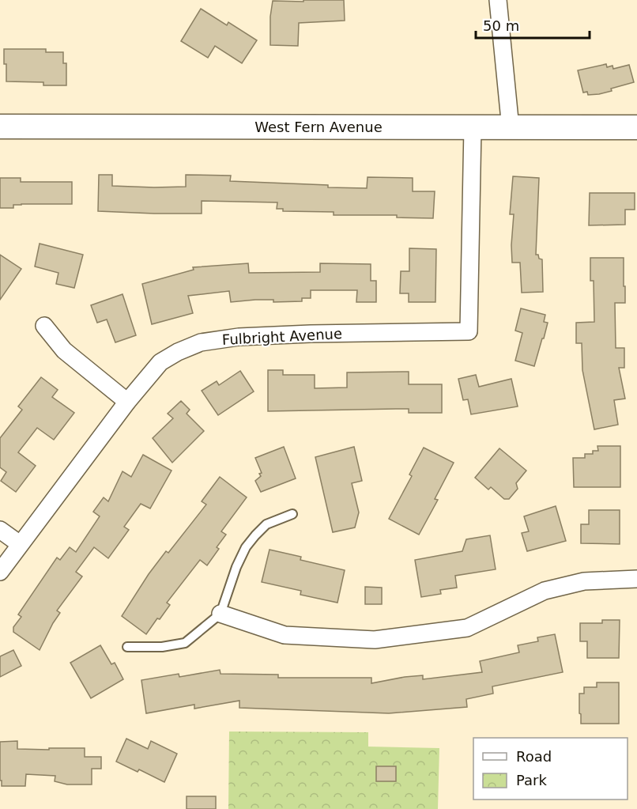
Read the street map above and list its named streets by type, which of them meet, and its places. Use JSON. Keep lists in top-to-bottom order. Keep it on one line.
{"streets":{"street":["West Fern Avenue","Fulbright Avenue"]},"crossings":[["West Fern Avenue","Fulbright Avenue"]],"legend":["Road","Park"],"scale_bar":"50 m"}
